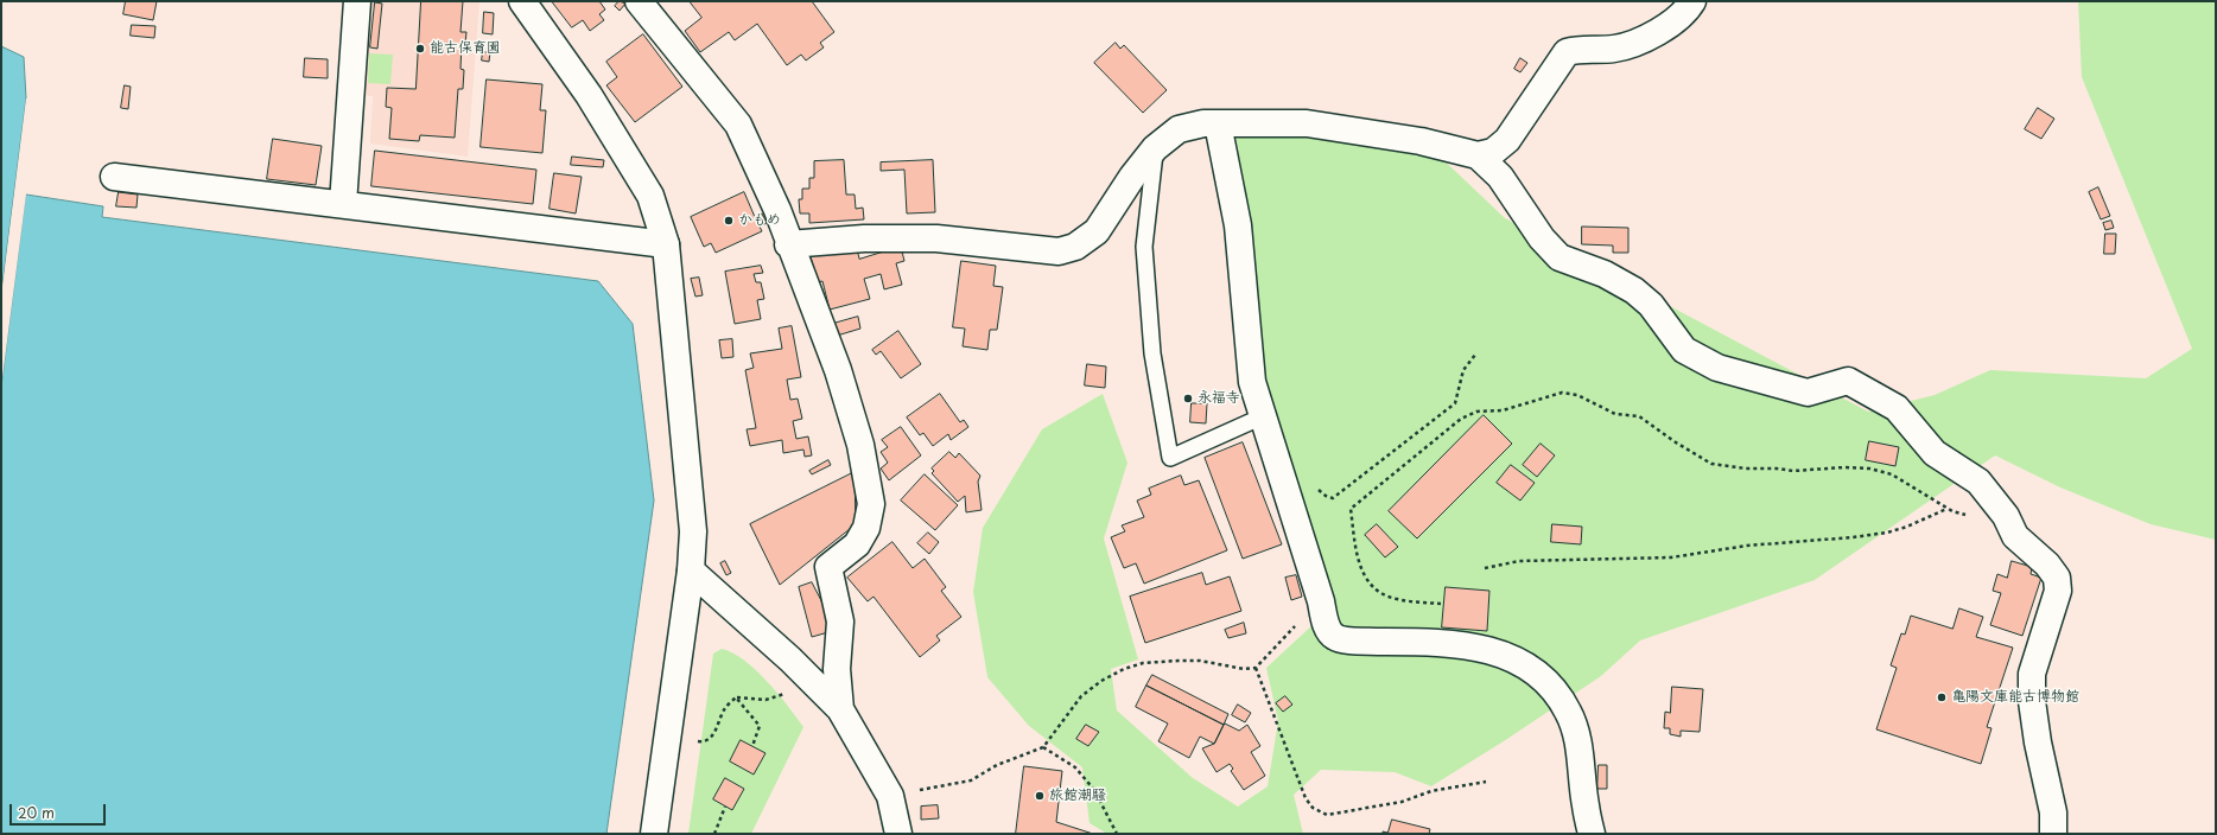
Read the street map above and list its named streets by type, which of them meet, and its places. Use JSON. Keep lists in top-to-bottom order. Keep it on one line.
{"places":["能古保育園","かもめ","永福寺","亀陽文庫能古博物館","旅館潮騒"],"scale_bar":"20 m"}
